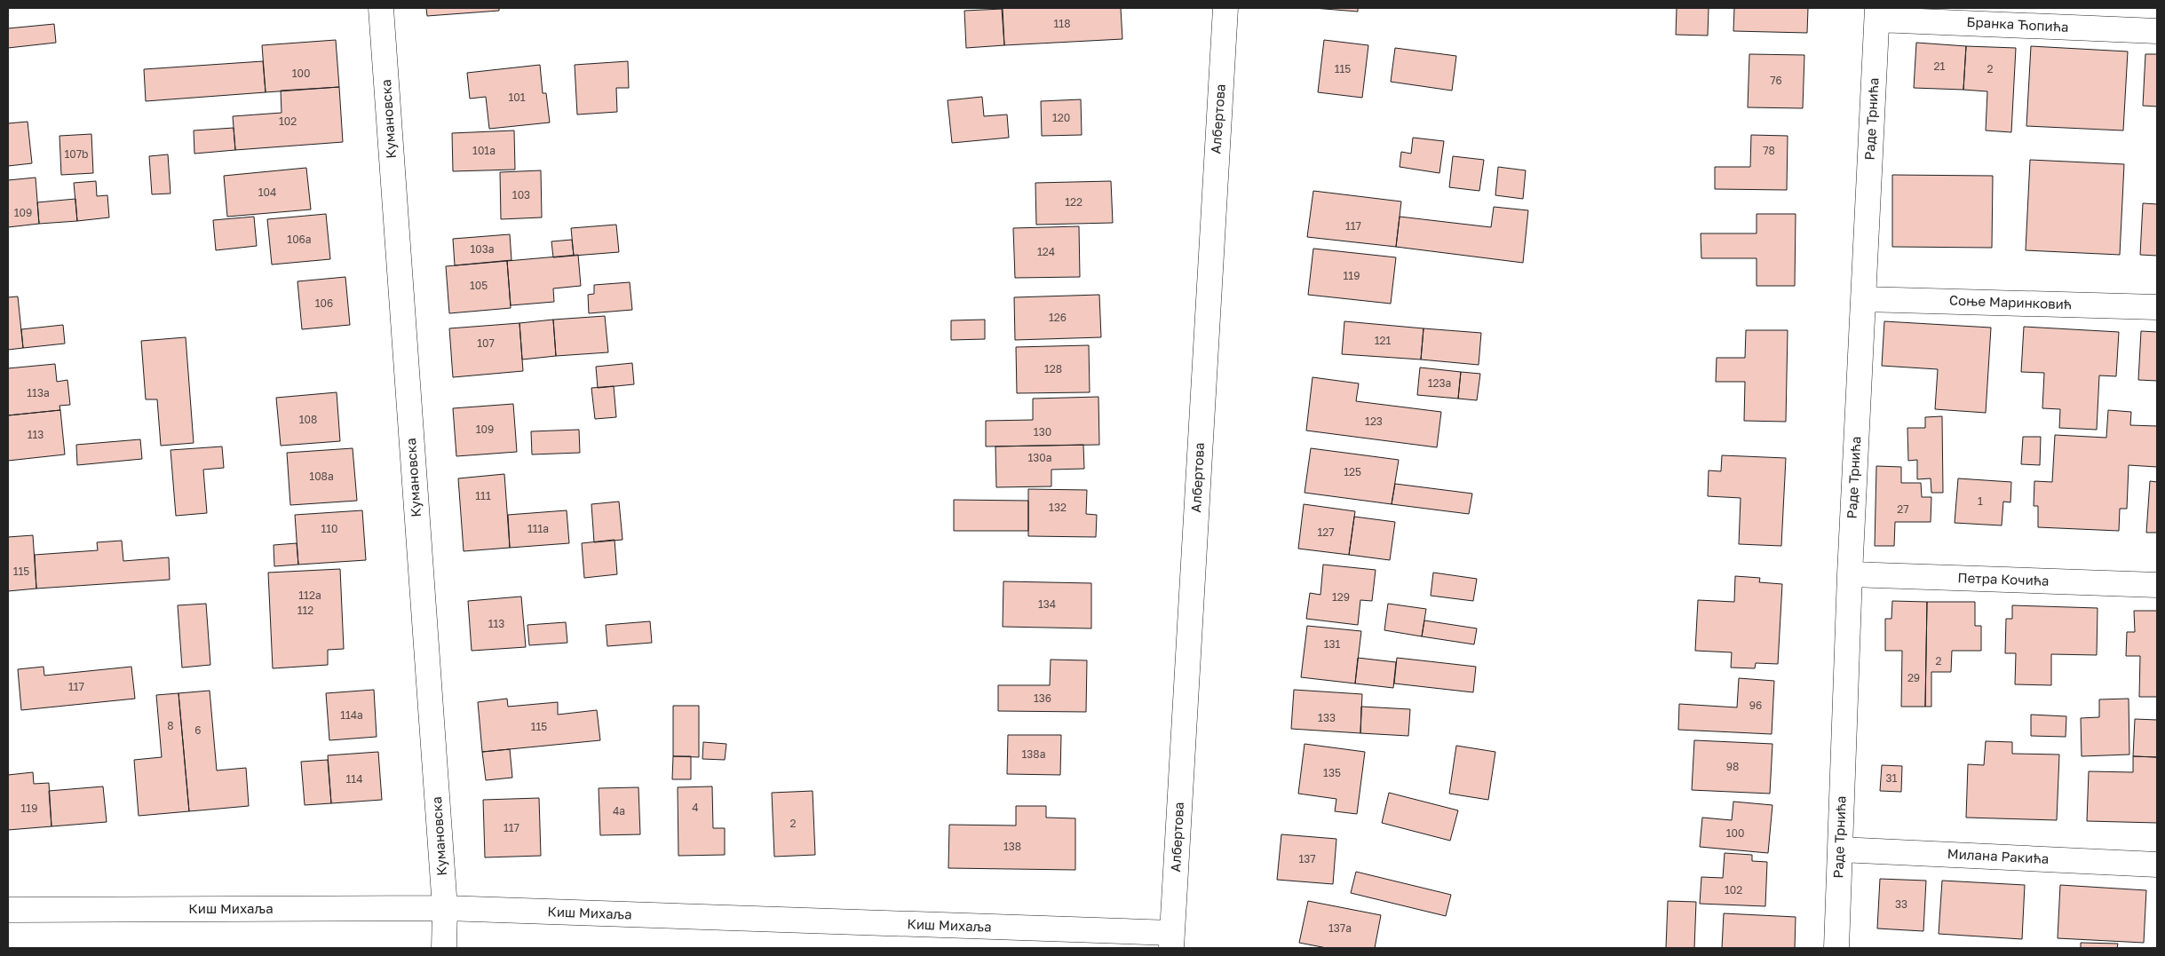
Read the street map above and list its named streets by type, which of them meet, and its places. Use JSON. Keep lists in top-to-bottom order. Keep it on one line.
{"streets":{"street":["Бранка Ћопића","Кумановска","Албертова","Раде Трнића","Соње Маринковић","Петра Кочића","Милана Ракића","Киш Михаља"]},"crossings":[["Бранка Ћопића","Раде Трнића"],["Кумановска","Киш Михаља"],["Албертова","Киш Михаља"],["Раде Трнића","Соње Маринковић"],["Раде Трнића","Петра Кочића"],["Раде Трнића","Милана Ракића"]],"house_numbers":["118","21","115","2","100","76","101","120","102","101a","78","107b","104","103","122","109","117","106a","103a","124","119","105","106","126","121","107","128","123a","113a","108","123","109","130","113","130a","125","108a","111","1","132","27","110","111a","127","115","112a","129","134","112","113","131","2","29","117","136","96","114a","133","8","115","6","138a","98","135","31","114","4","119","4a","2","117","100","138","137","102","33","137a"]}
